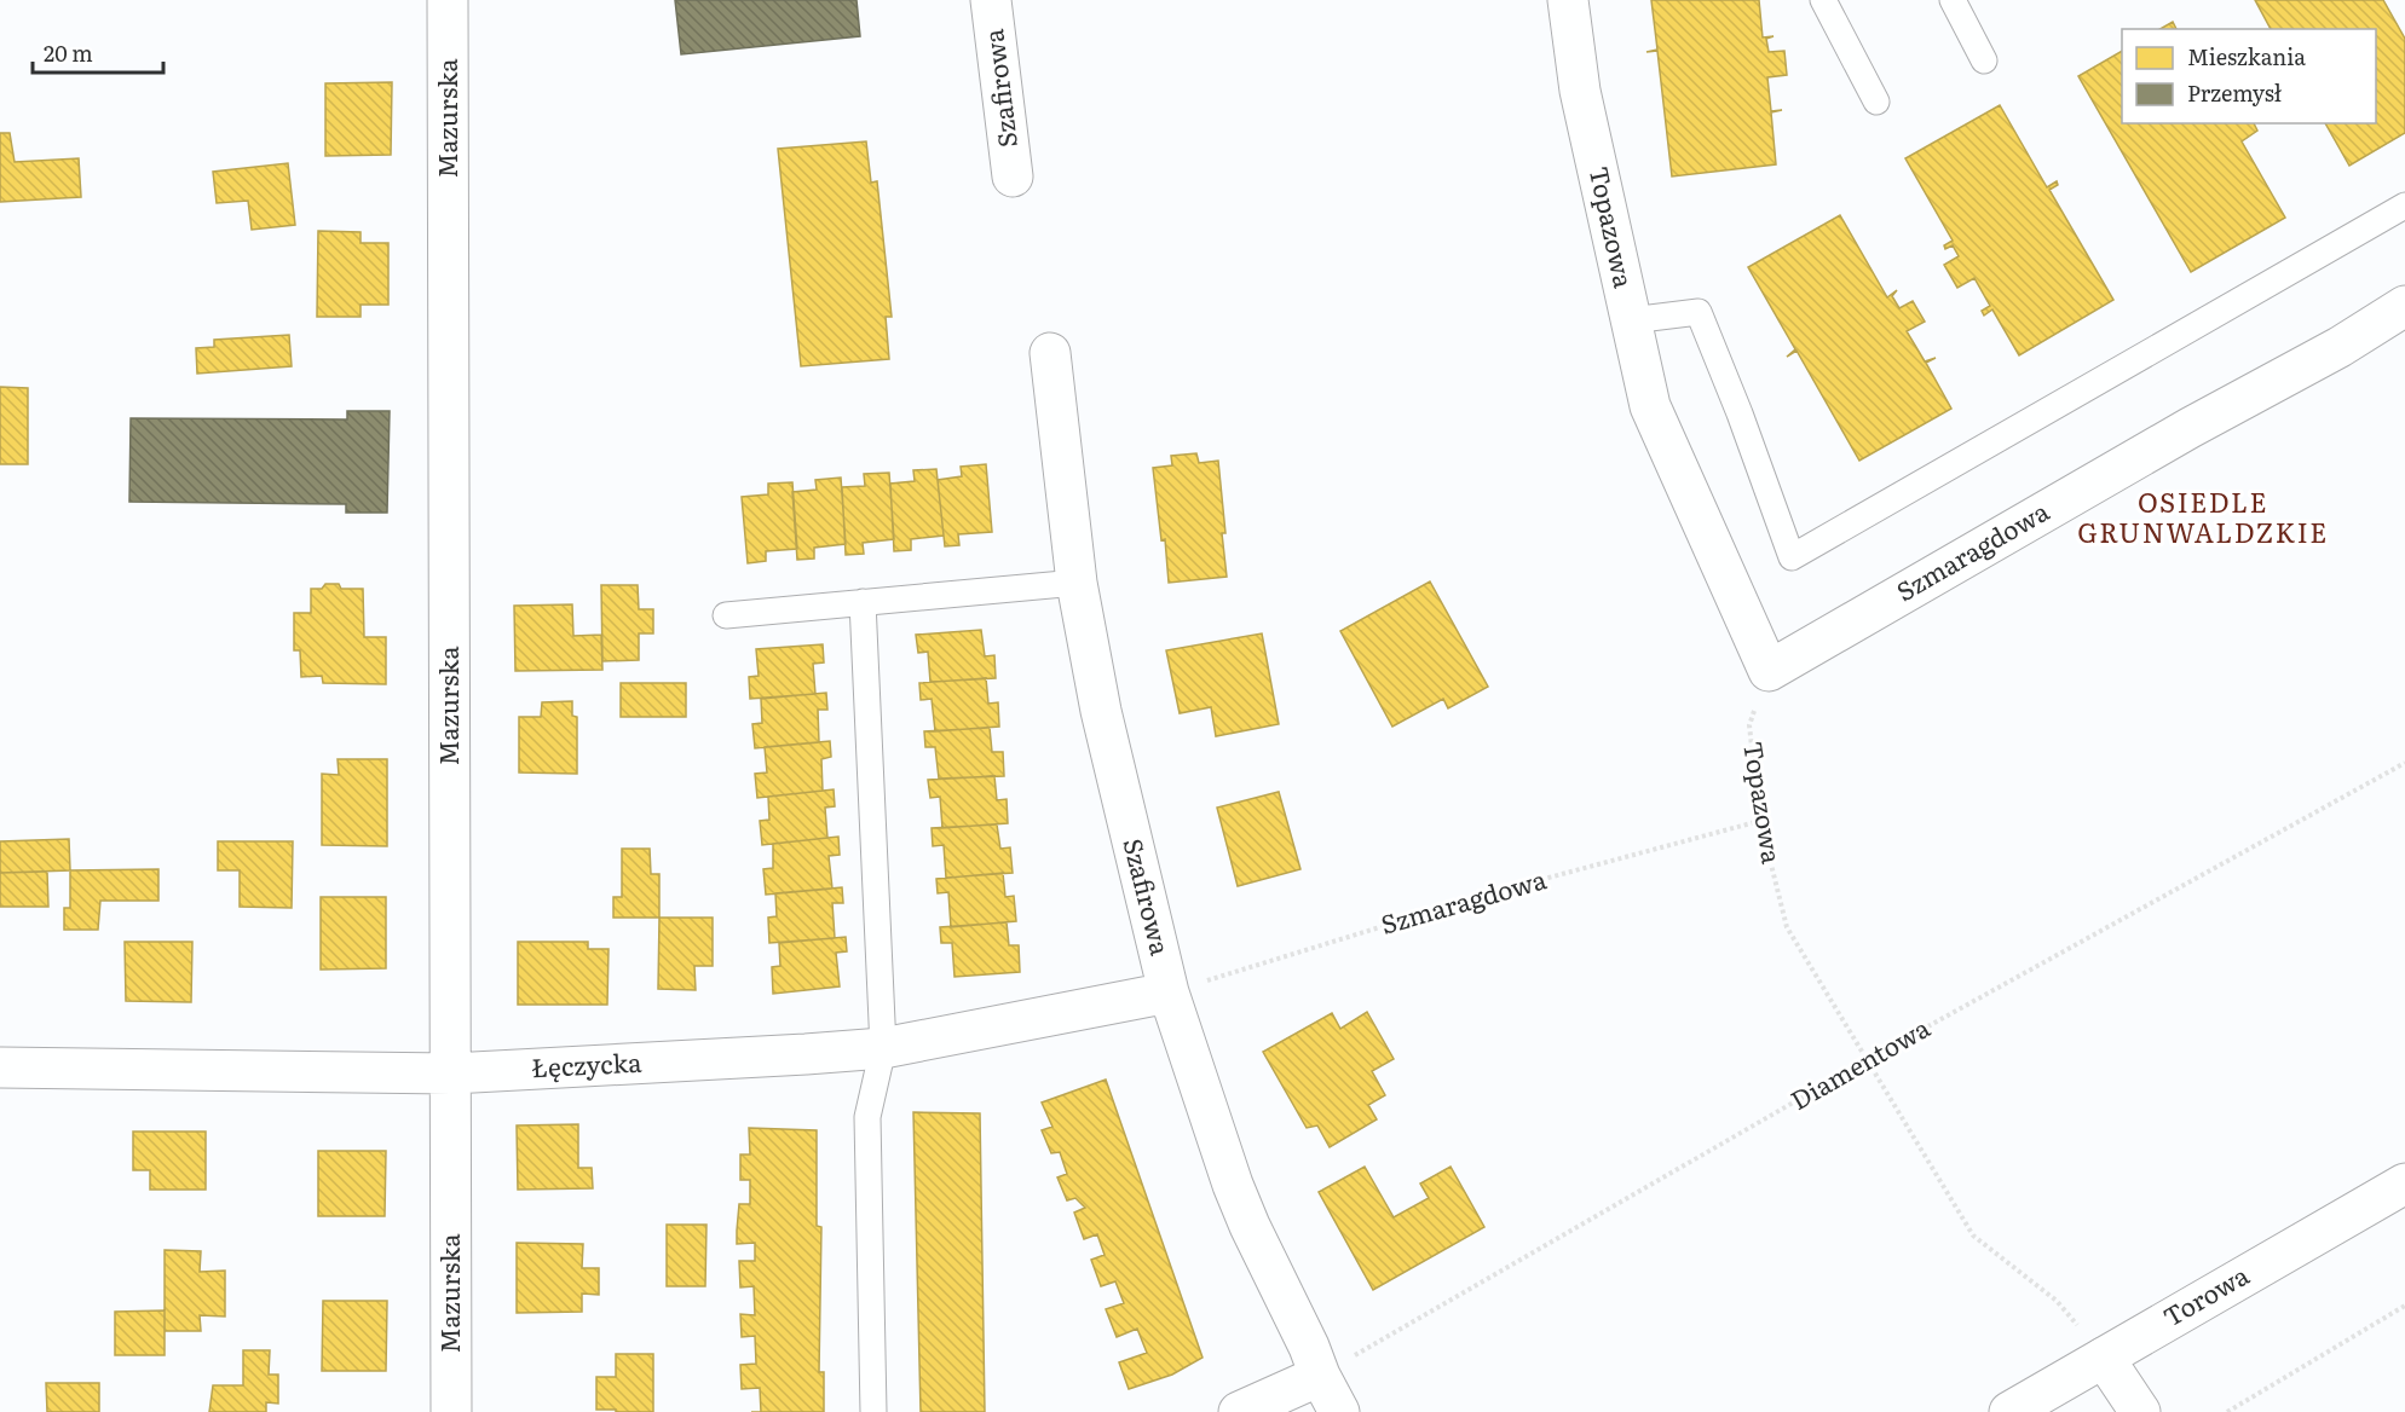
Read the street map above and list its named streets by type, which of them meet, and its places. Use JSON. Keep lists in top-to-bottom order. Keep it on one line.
{"streets":{"street":["Szafirowa","Mazurska","Topazowa","Szmaragdowa","Łęczycka","Torowa"],"path":["Diamentowa"]},"crossings":[["Szafirowa","Szmaragdowa"],["Szafirowa","Diamentowa"],["Szafirowa","Łęczycka"],["Mazurska","Łęczycka"],["Topazowa","Szmaragdowa"],["Topazowa","Diamentowa"],["Topazowa","Torowa"],["Szmaragdowa","Łęczycka"]],"districts":["OSIEDLE GRUNWALDZKIE"],"legend":["Mieszkania","Przemysł"],"scale_bar":"20 m"}
